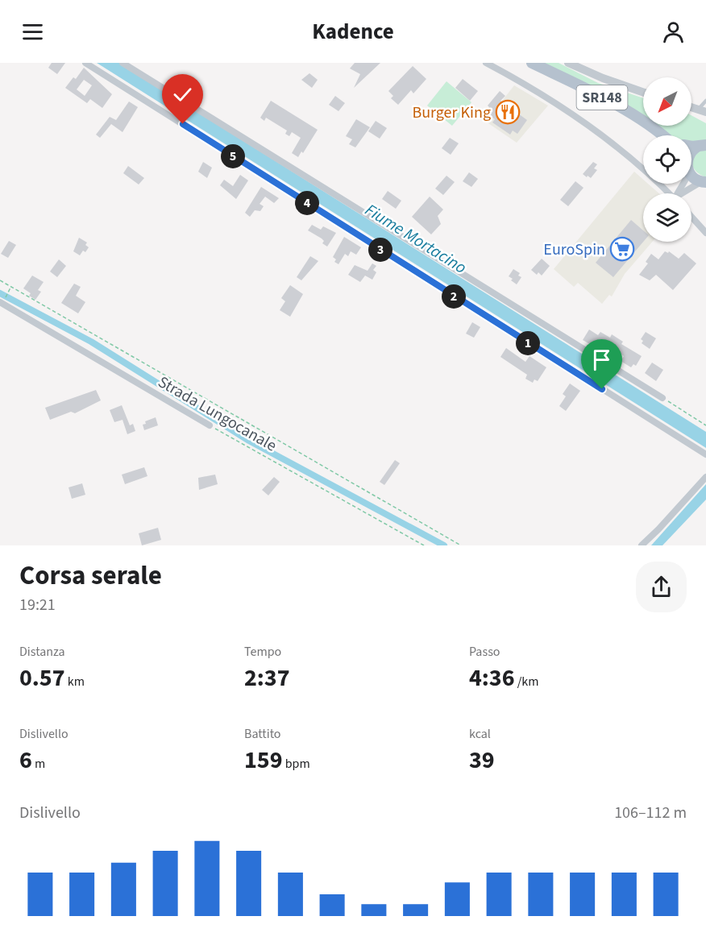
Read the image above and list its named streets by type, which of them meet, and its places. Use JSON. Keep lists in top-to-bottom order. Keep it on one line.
{"streets":{"main road":["SR148"],"street":["Strada Lungocanale"]},"water":["Fiume Mortacino"],"places":{"restaurant":["Burger King"],"supermarket":["EuroSpin"]},"north":"bottom left","page":{"header":"Kadence","pins":["5","4","3","2","1"],"heading":["Corsa serale","19:21"],"stats":[["Distanza","0.57 km"],["Tempo","2:37"],["Passo","4:36 /km"],["Dislivello","6 m"],["Battito","159 bpm"],["kcal","39"]],"chart":["Dislivello","106–112 m"]}}
